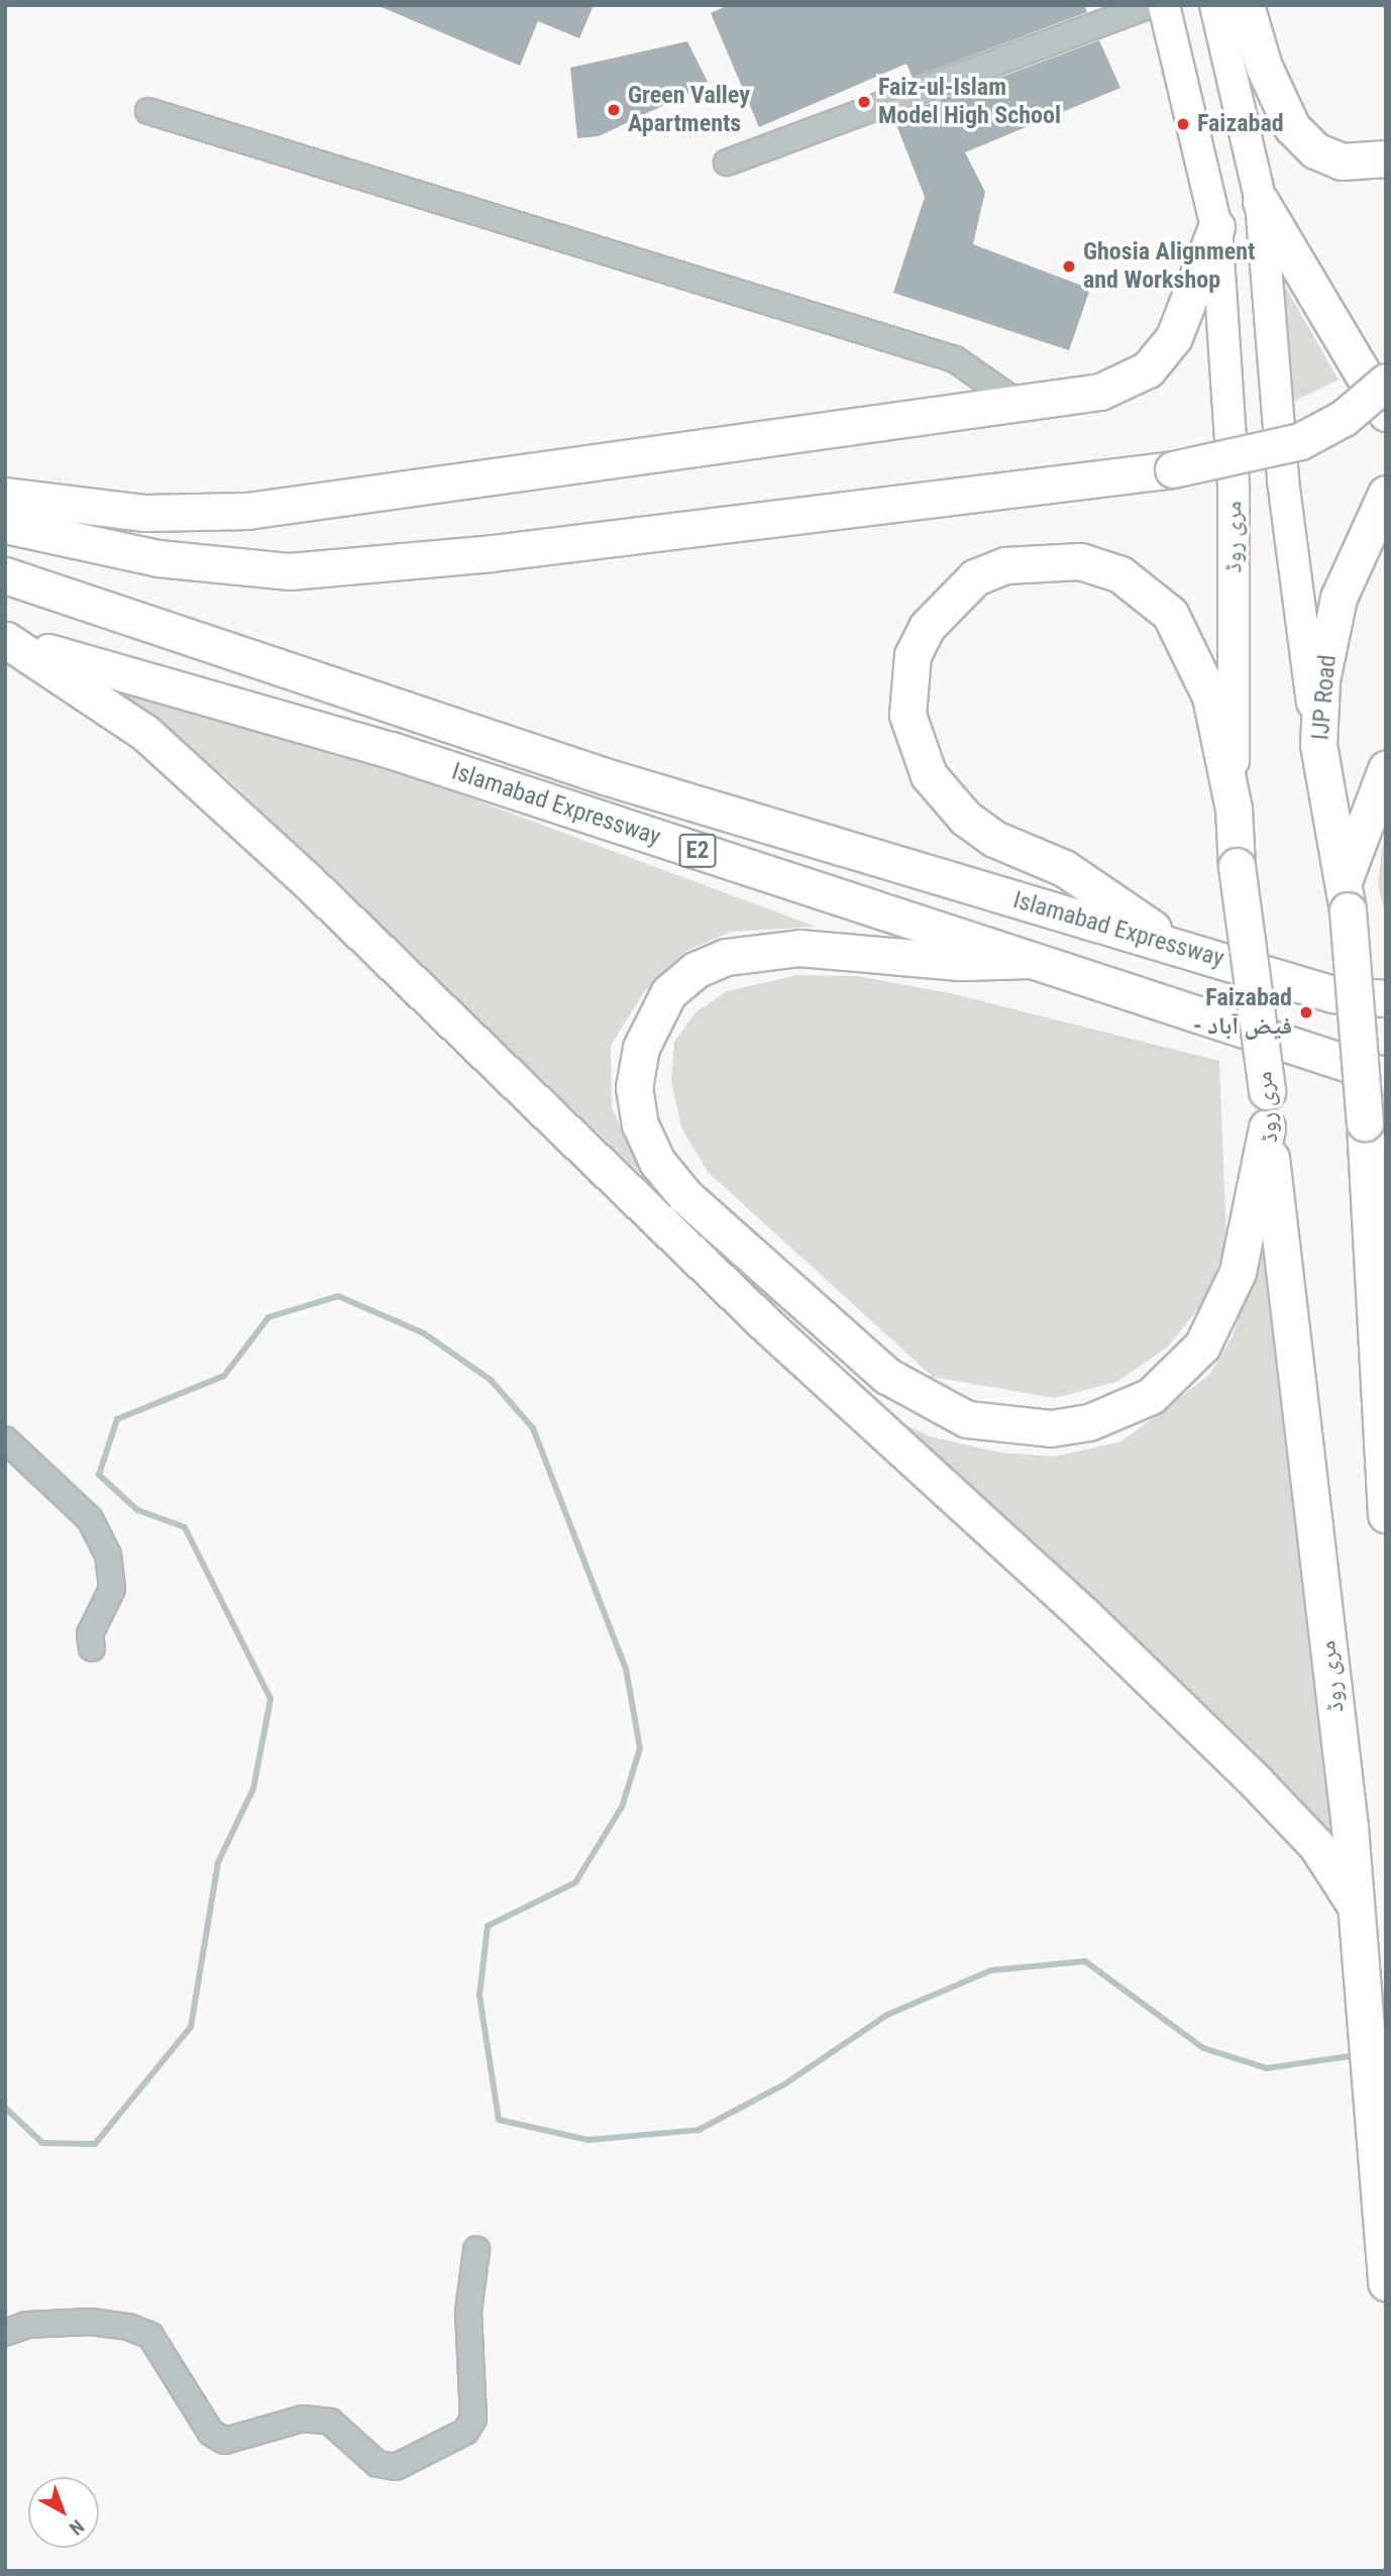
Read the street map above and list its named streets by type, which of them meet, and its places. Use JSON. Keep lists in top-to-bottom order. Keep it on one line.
{"streets":{"highway":["مری روڈ","IJP Road","Islamabad Expressway","E2"]},"places":["Faiz-ul-Islam Model High School","Green Valley Apartments","Faizabad","Ghosia Alignment and Workshop","Faizabad - فیض آباد"],"north":"bottom right"}
